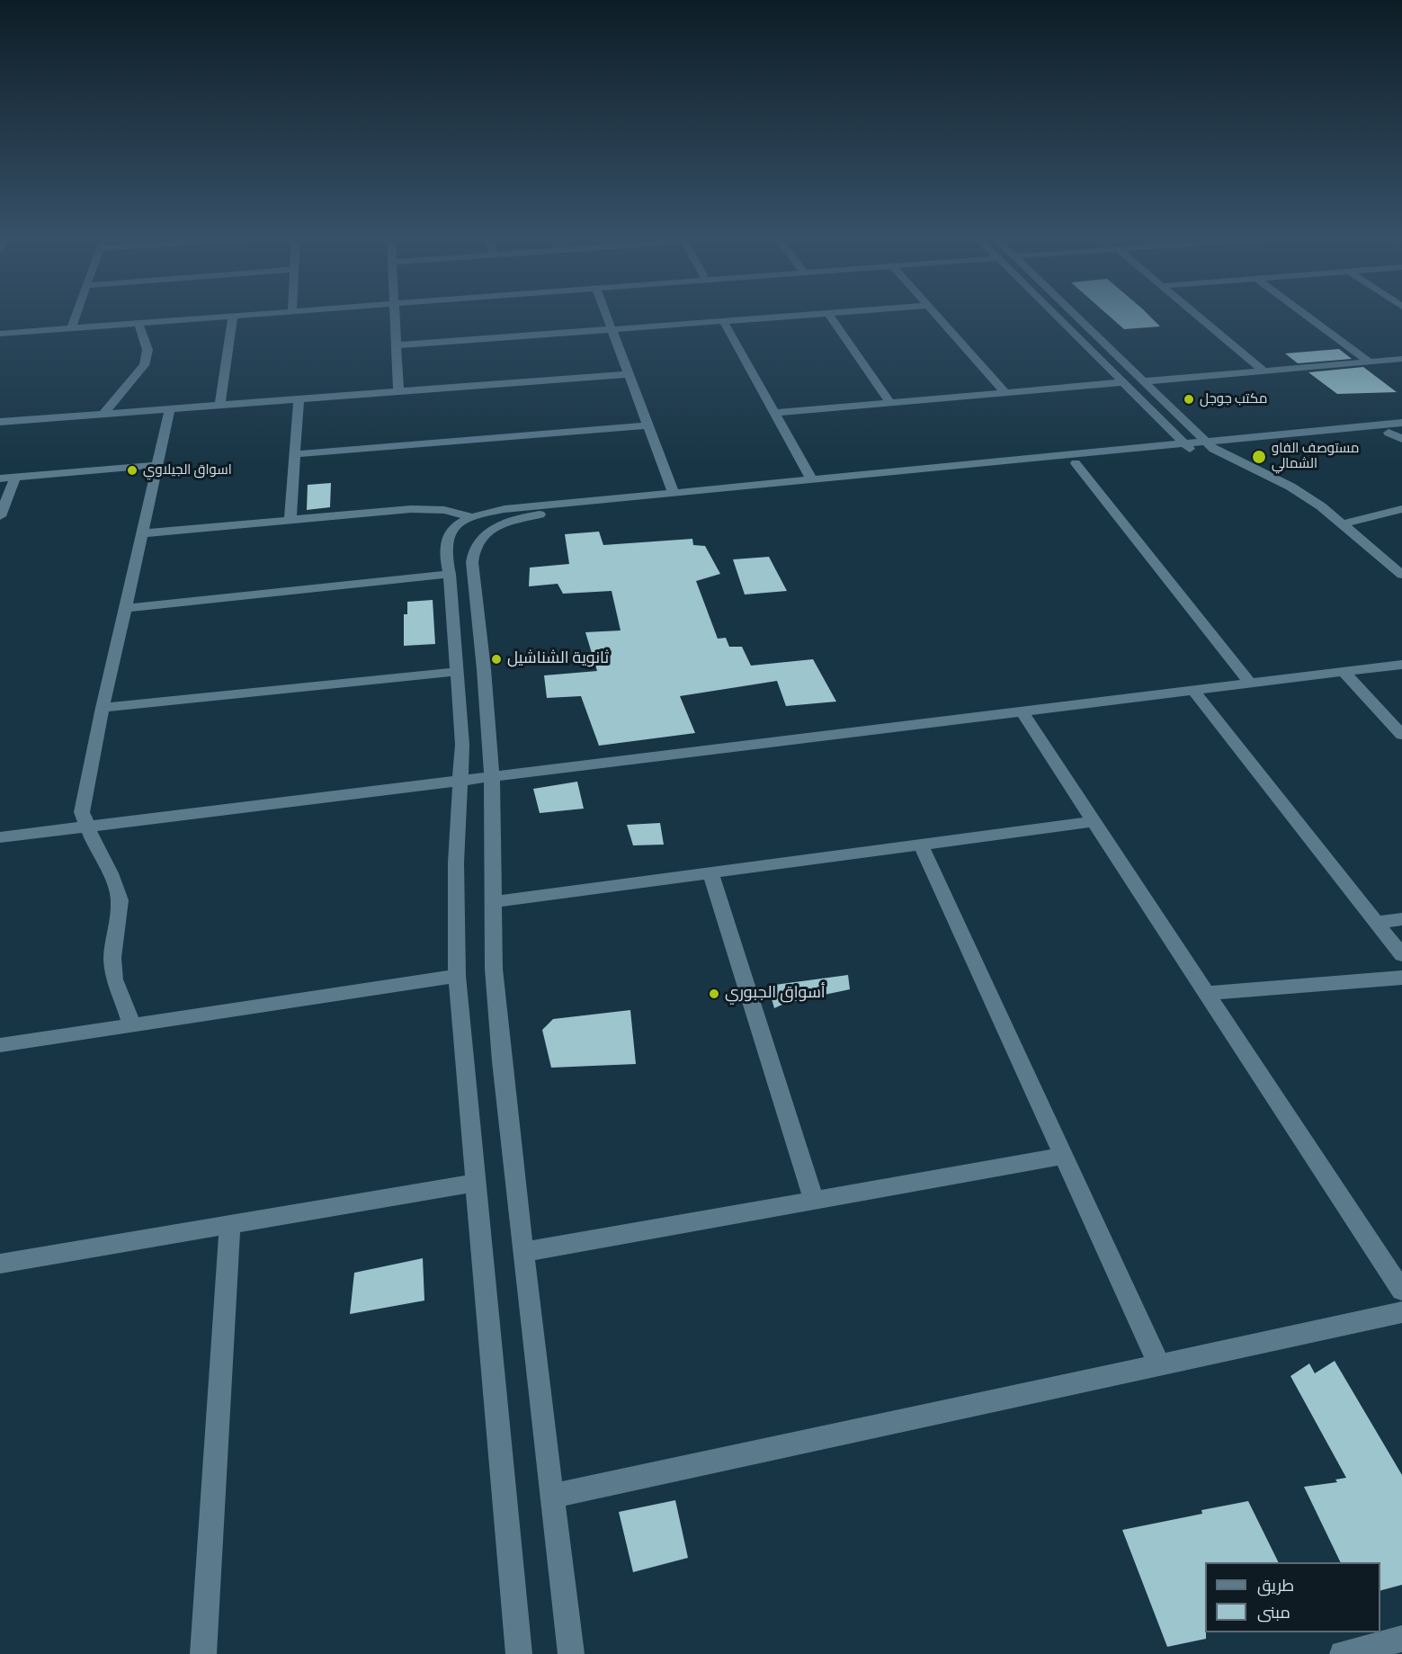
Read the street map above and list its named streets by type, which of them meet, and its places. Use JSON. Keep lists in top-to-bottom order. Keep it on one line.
{"places":["مكتب جوجل","مستوصف الفاو الشمالي","اسواق الجيلاوي","ثانوية الشناشيل","أسواق الجبوري"],"legend":["طريق","مبنى"]}
